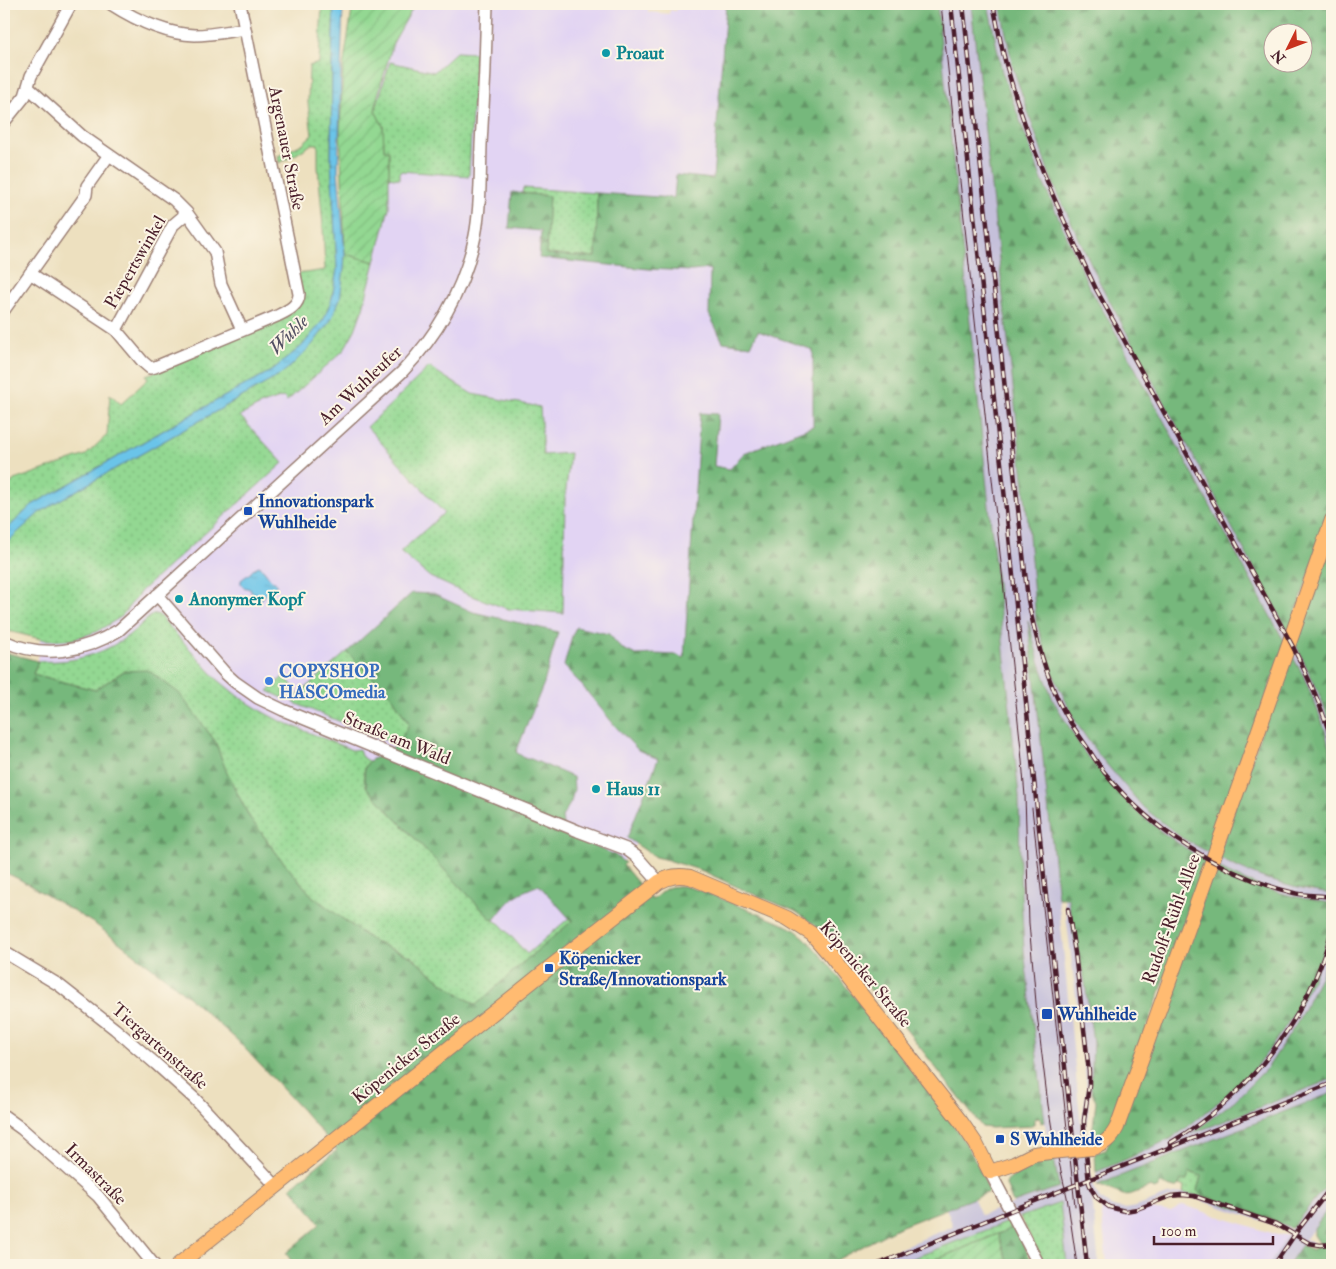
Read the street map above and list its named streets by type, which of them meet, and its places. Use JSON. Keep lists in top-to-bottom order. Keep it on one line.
{"streets":{"main road":["Rudolf-Rühl-Allee","Köpenicker Straße"],"street":["Argenauer Straße","Piepertswinkel","Am Wuhleufer","Straße am Wald","Tiergartenstraße","Irmastraße"]},"crossings":[["Argenauer Straße","Piepertswinkel"],["Am Wuhleufer","Straße am Wald"],["Straße am Wald","Köpenicker Straße"],["Rudolf-Rühl-Allee","Köpenicker Straße"],["Köpenicker Straße","Tiergartenstraße"]],"water":["Wuhle"],"places":{"other":["Proaut","Anonymer Kopf","COPYSHOP HASCOmedia","Haus 11"],"transit":["Innovationspark Wuhlheide","Köpenicker Straße/Innovationspark","Wuhlheide","S Wuhlheide"]},"scale_bar":"100 m","north":"bottom left"}
